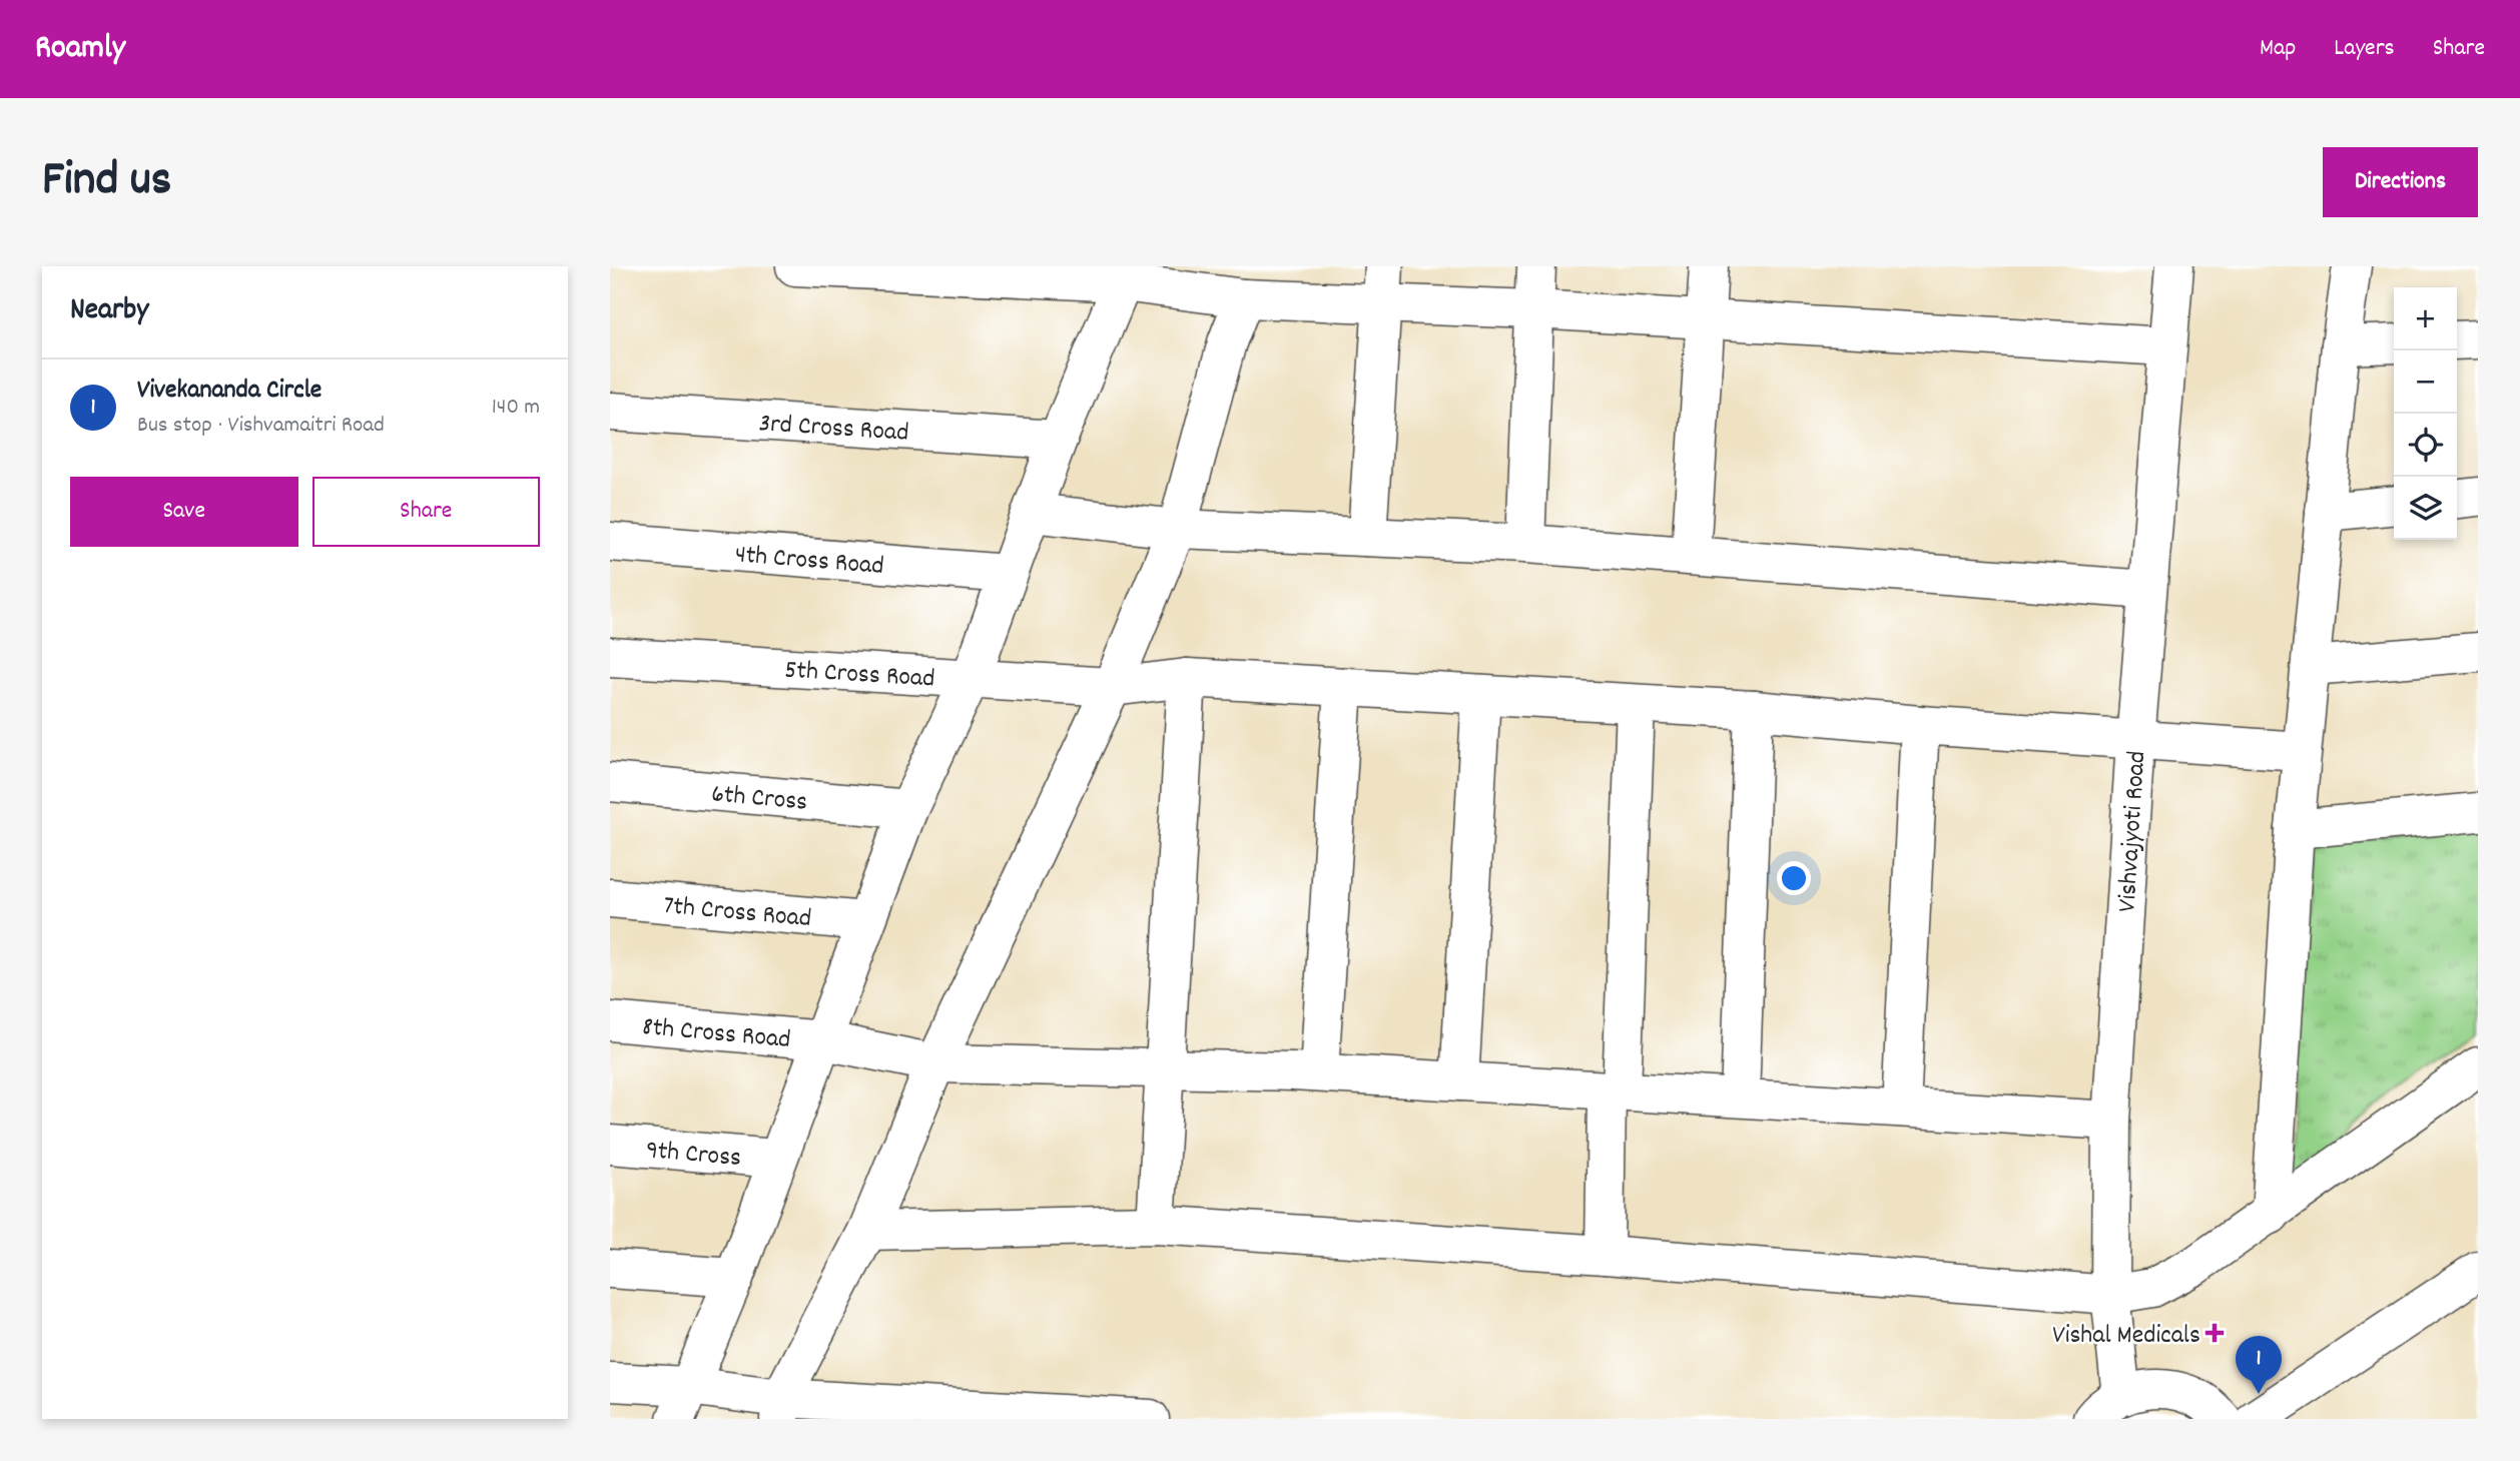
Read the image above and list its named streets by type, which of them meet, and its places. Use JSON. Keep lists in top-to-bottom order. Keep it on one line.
{"streets":{"street":["3rd Cross Road","4th Cross Road","5th Cross Road","6th Cross","Vishvajyoti Road","7th Cross Road","8th Cross Road","9th Cross"]},"crossings":[["5th Cross Road","Vishvajyoti Road"],["Vishvajyoti Road","8th Cross Road"]],"places":{"health":["Vishal Medicals"]},"page":{"header":"Roamly","nav":["Map","Layers","Share"],"title":"Find us","buttons":["Directions",["Save","Share"]],"heading":"Nearby","map_buttons":["+","−"],"list":[{"mark":"1","name":"Vivekananda Circle","note":"Bus stop · Vishvamaitri Road","value":"140 m"}],"pins":"1"}}
